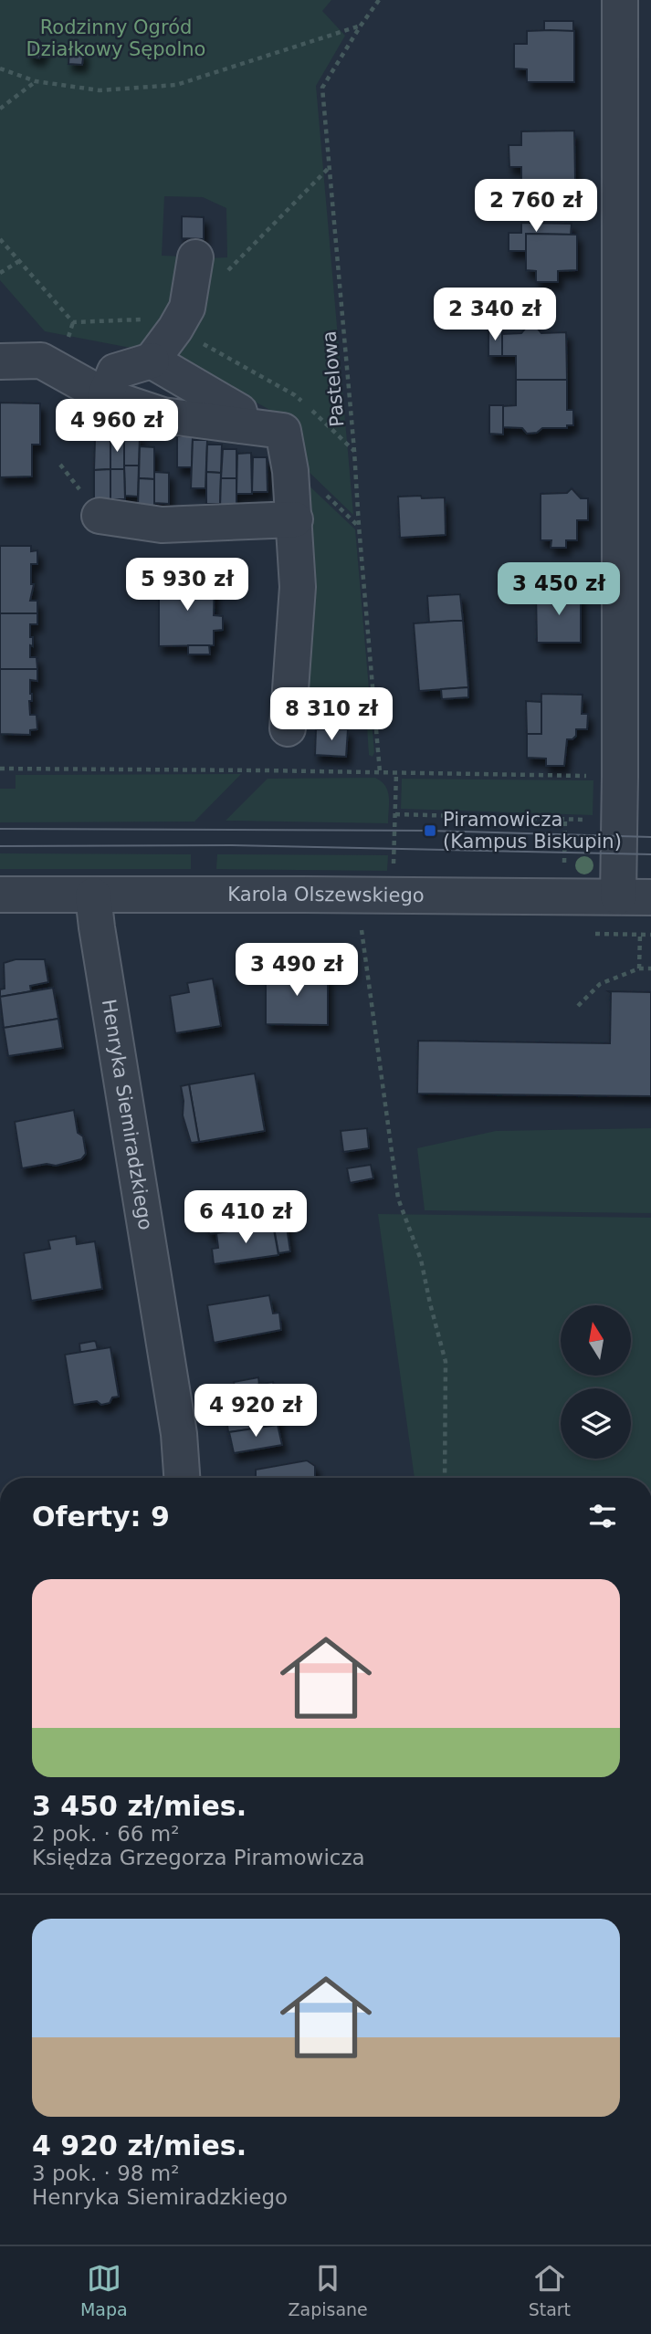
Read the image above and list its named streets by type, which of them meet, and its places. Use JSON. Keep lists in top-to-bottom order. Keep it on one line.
{"streets":{"street":["Karola Olszewskiego","Henryka Siemiradzkiego"],"path":["Pastelowa"]},"crossings":[["Karola Olszewskiego","Henryka Siemiradzkiego"]],"parks":["Rodzinny Ogród Działkowy Sępolno"],"places":{"transit":["Piramowicza (Kampus Biskupin)"]},"north":"top","page":{"price":["2 760 zł","2 340 zł","4 960 zł","5 930 zł","3 450 zł","8 310 zł","3 490 zł","6 410 zł","4 920 zł"],"heading":"Oferty: 9","list":[{"name":"3 450 zł/mies.","note":"2 pok. · 66 m² · Księdza Grzegorza Piramowicza"},{"name":"4 920 zł/mies.","note":"3 pok. · 98 m² · Henryka Siemiradzkiego"}],"tabs":["Mapa","Zapisane","Start"]}}
